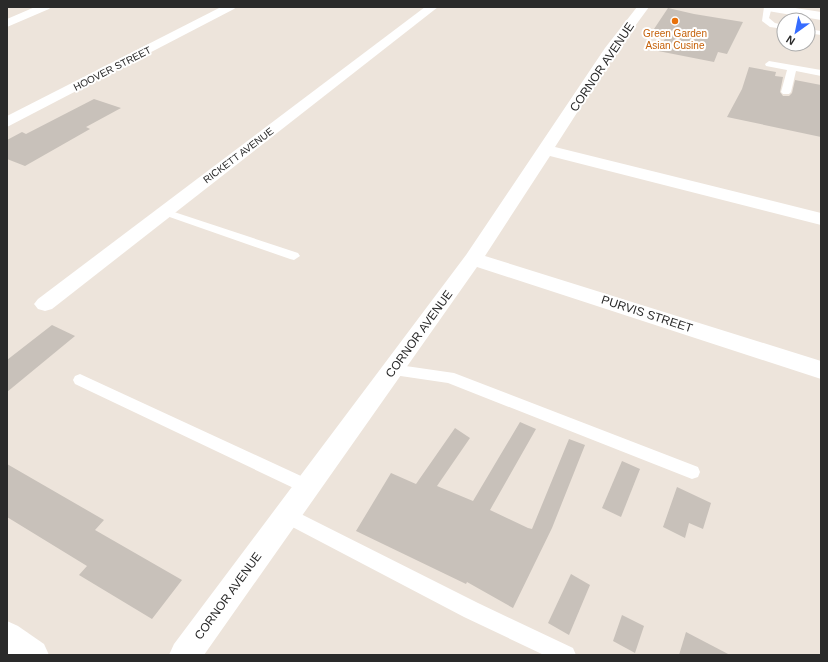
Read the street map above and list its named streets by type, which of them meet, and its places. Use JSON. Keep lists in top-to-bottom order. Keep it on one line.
{"streets":{"street":["CORNOR AVENUE","HOOVER STREET","RICKETT AVENUE","PURVIS STREET"]},"crossings":[["CORNOR AVENUE","PURVIS STREET"]],"places":["Green Garden Asian Cusine"],"north":"bottom left"}
